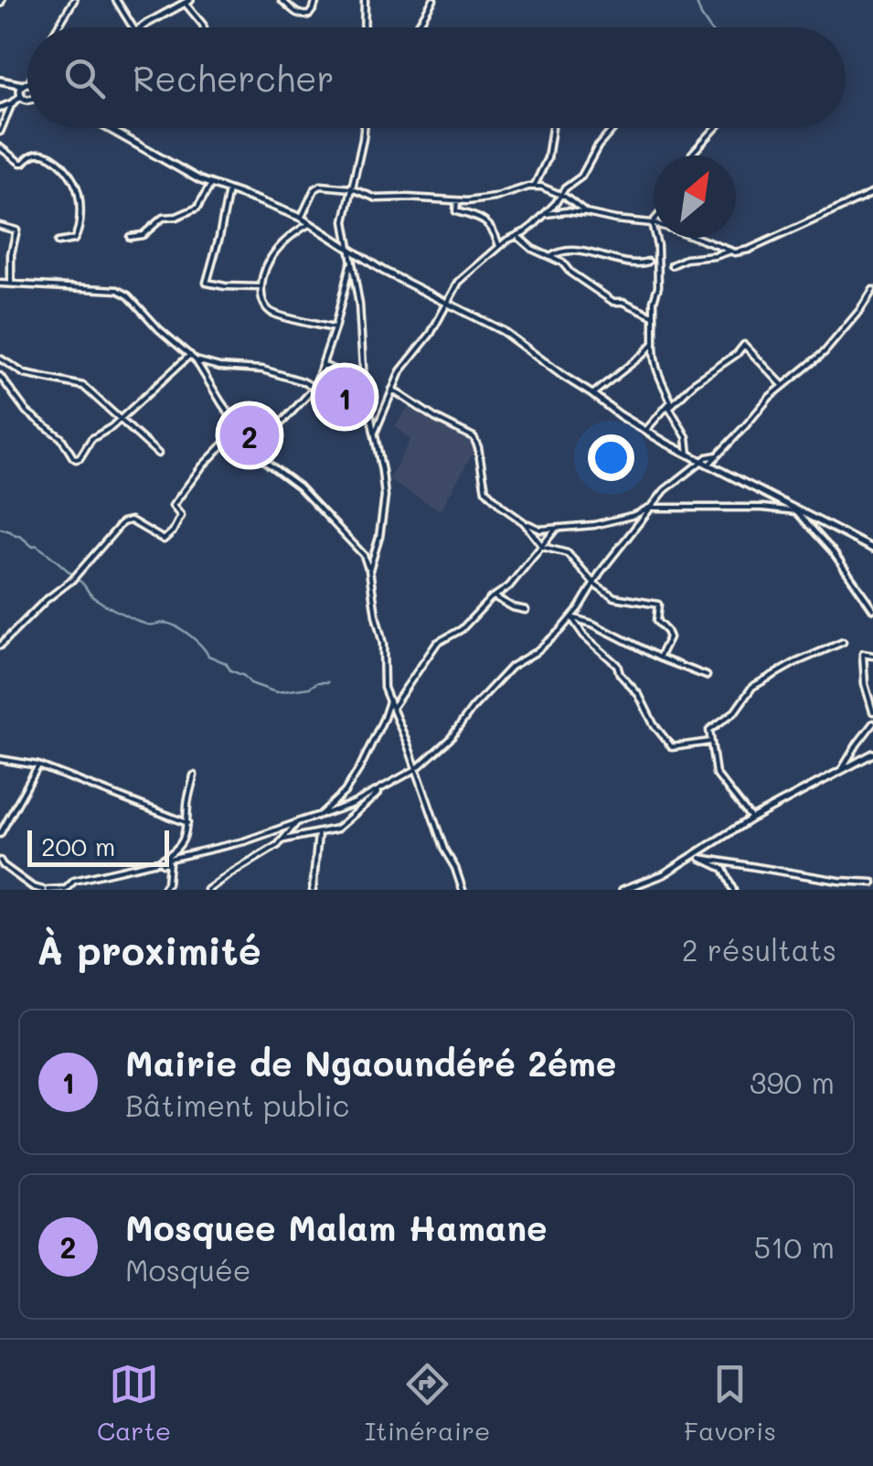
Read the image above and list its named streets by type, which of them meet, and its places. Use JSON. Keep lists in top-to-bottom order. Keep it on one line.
{"scale_bar":"200 m","north":"top right","page":{"search":"Rechercher","pins":["1","2"],"scale":"200 m","heading":["À proximité","2 résultats"],"list":[{"mark":"1","name":"Mairie de Ngaoundéré 2éme","note":"Bâtiment public","value":"390 m"},{"mark":"2","name":"Mosquee Malam Hamane","note":"Mosquée","value":"510 m"}],"nav":["Carte","Itinéraire","Favoris"]}}
